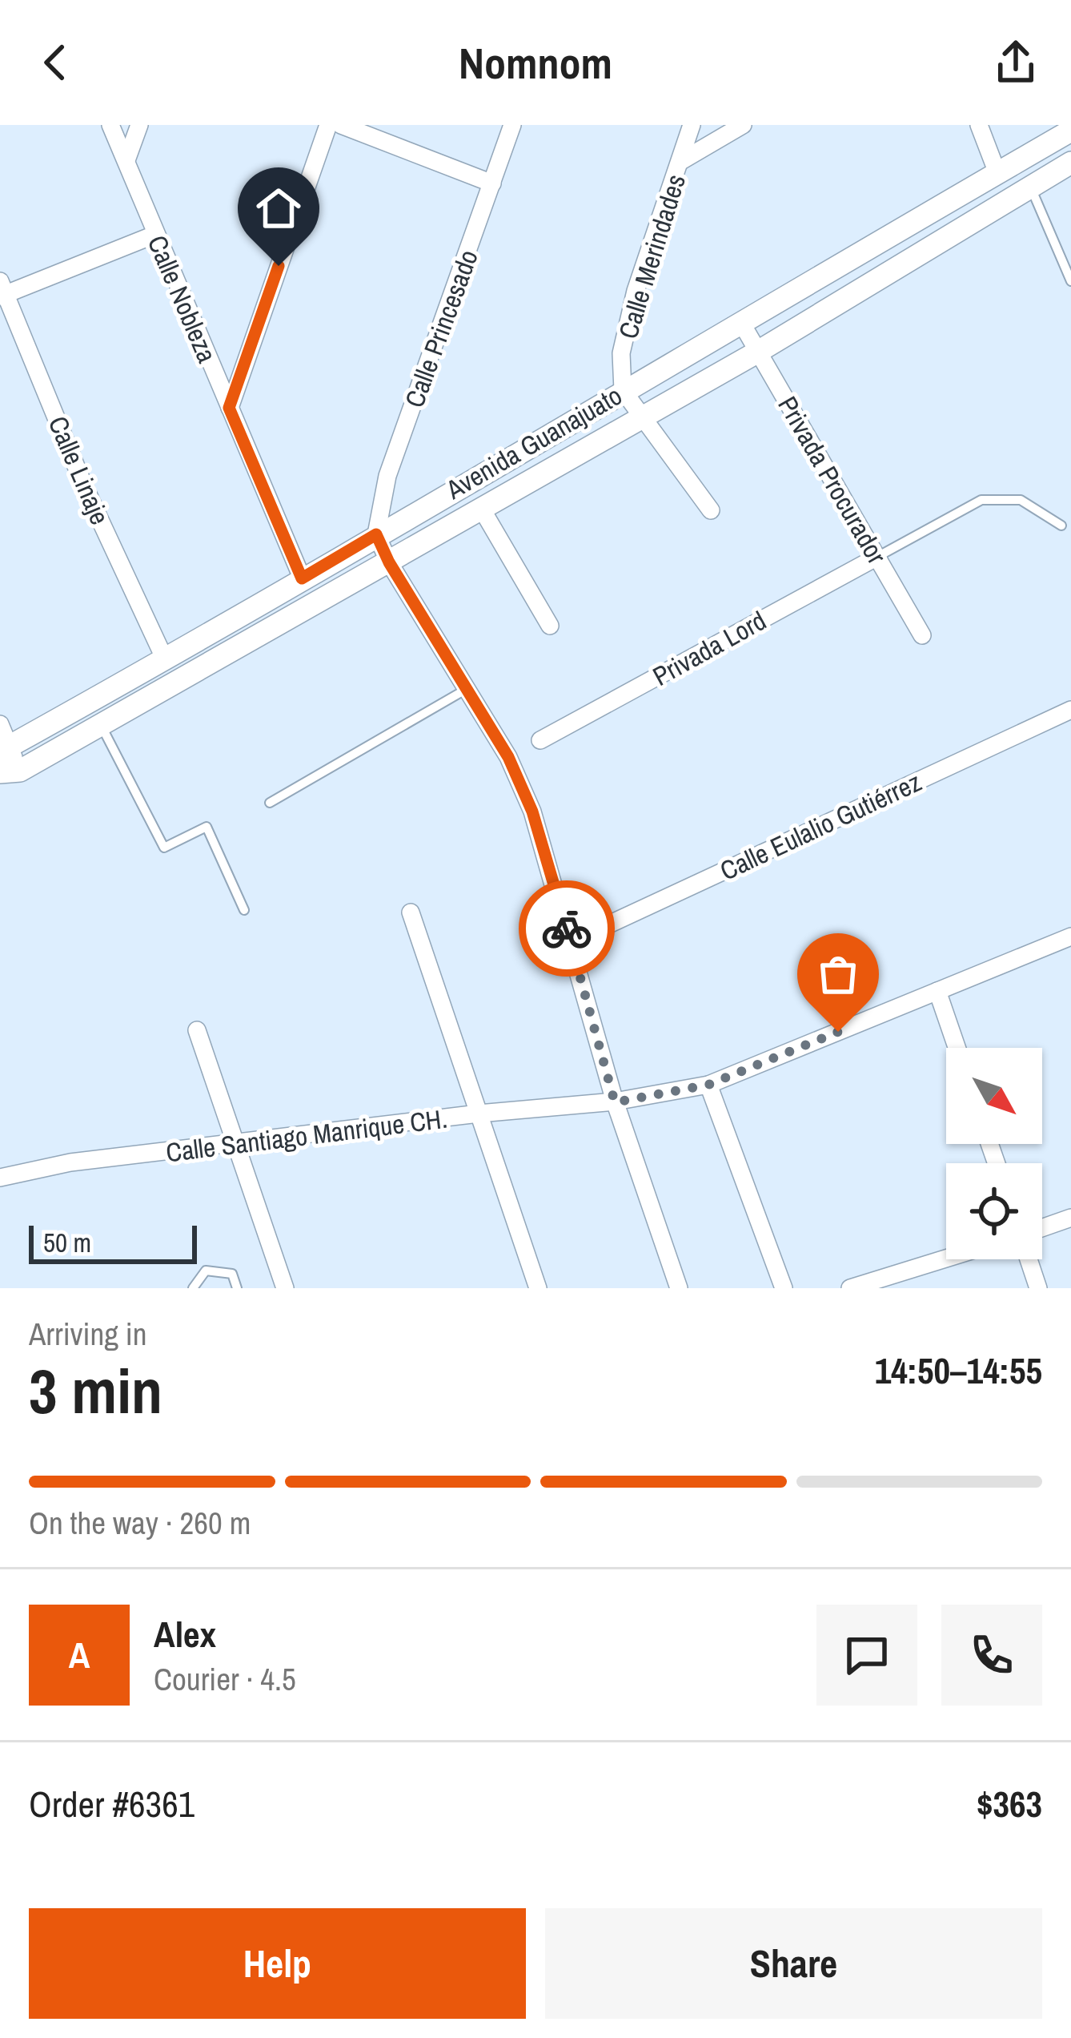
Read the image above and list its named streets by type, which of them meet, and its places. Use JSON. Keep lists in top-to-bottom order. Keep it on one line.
{"streets":{"street":["Calle Merindades","Calle Nobleza","Calle Princesado","Avenida Guanajuato","Calle Linaje","Privada Procurador","Privada Lord","Calle Eulalio Gutiérrez","Calle Santiago Manrique CH."]},"crossings":[["Calle Merindades","Avenida Guanajuato"],["Calle Nobleza","Avenida Guanajuato"],["Calle Princesado","Avenida Guanajuato"],["Avenida Guanajuato","Calle Linaje"],["Avenida Guanajuato","Privada Procurador"],["Privada Procurador","Privada Lord"]],"scale_bar":"50 m","north":"bottom right","page":{"header":"Nomnom","scale":"50 m","heading":["3 min","Arriving in","14:50–14:55"],"panel":["Alex","Courier · 4.5","Order #6361","$363"],"bar":"On the way · 260 m","round":"A","buttons":["Help","Share"]}}
